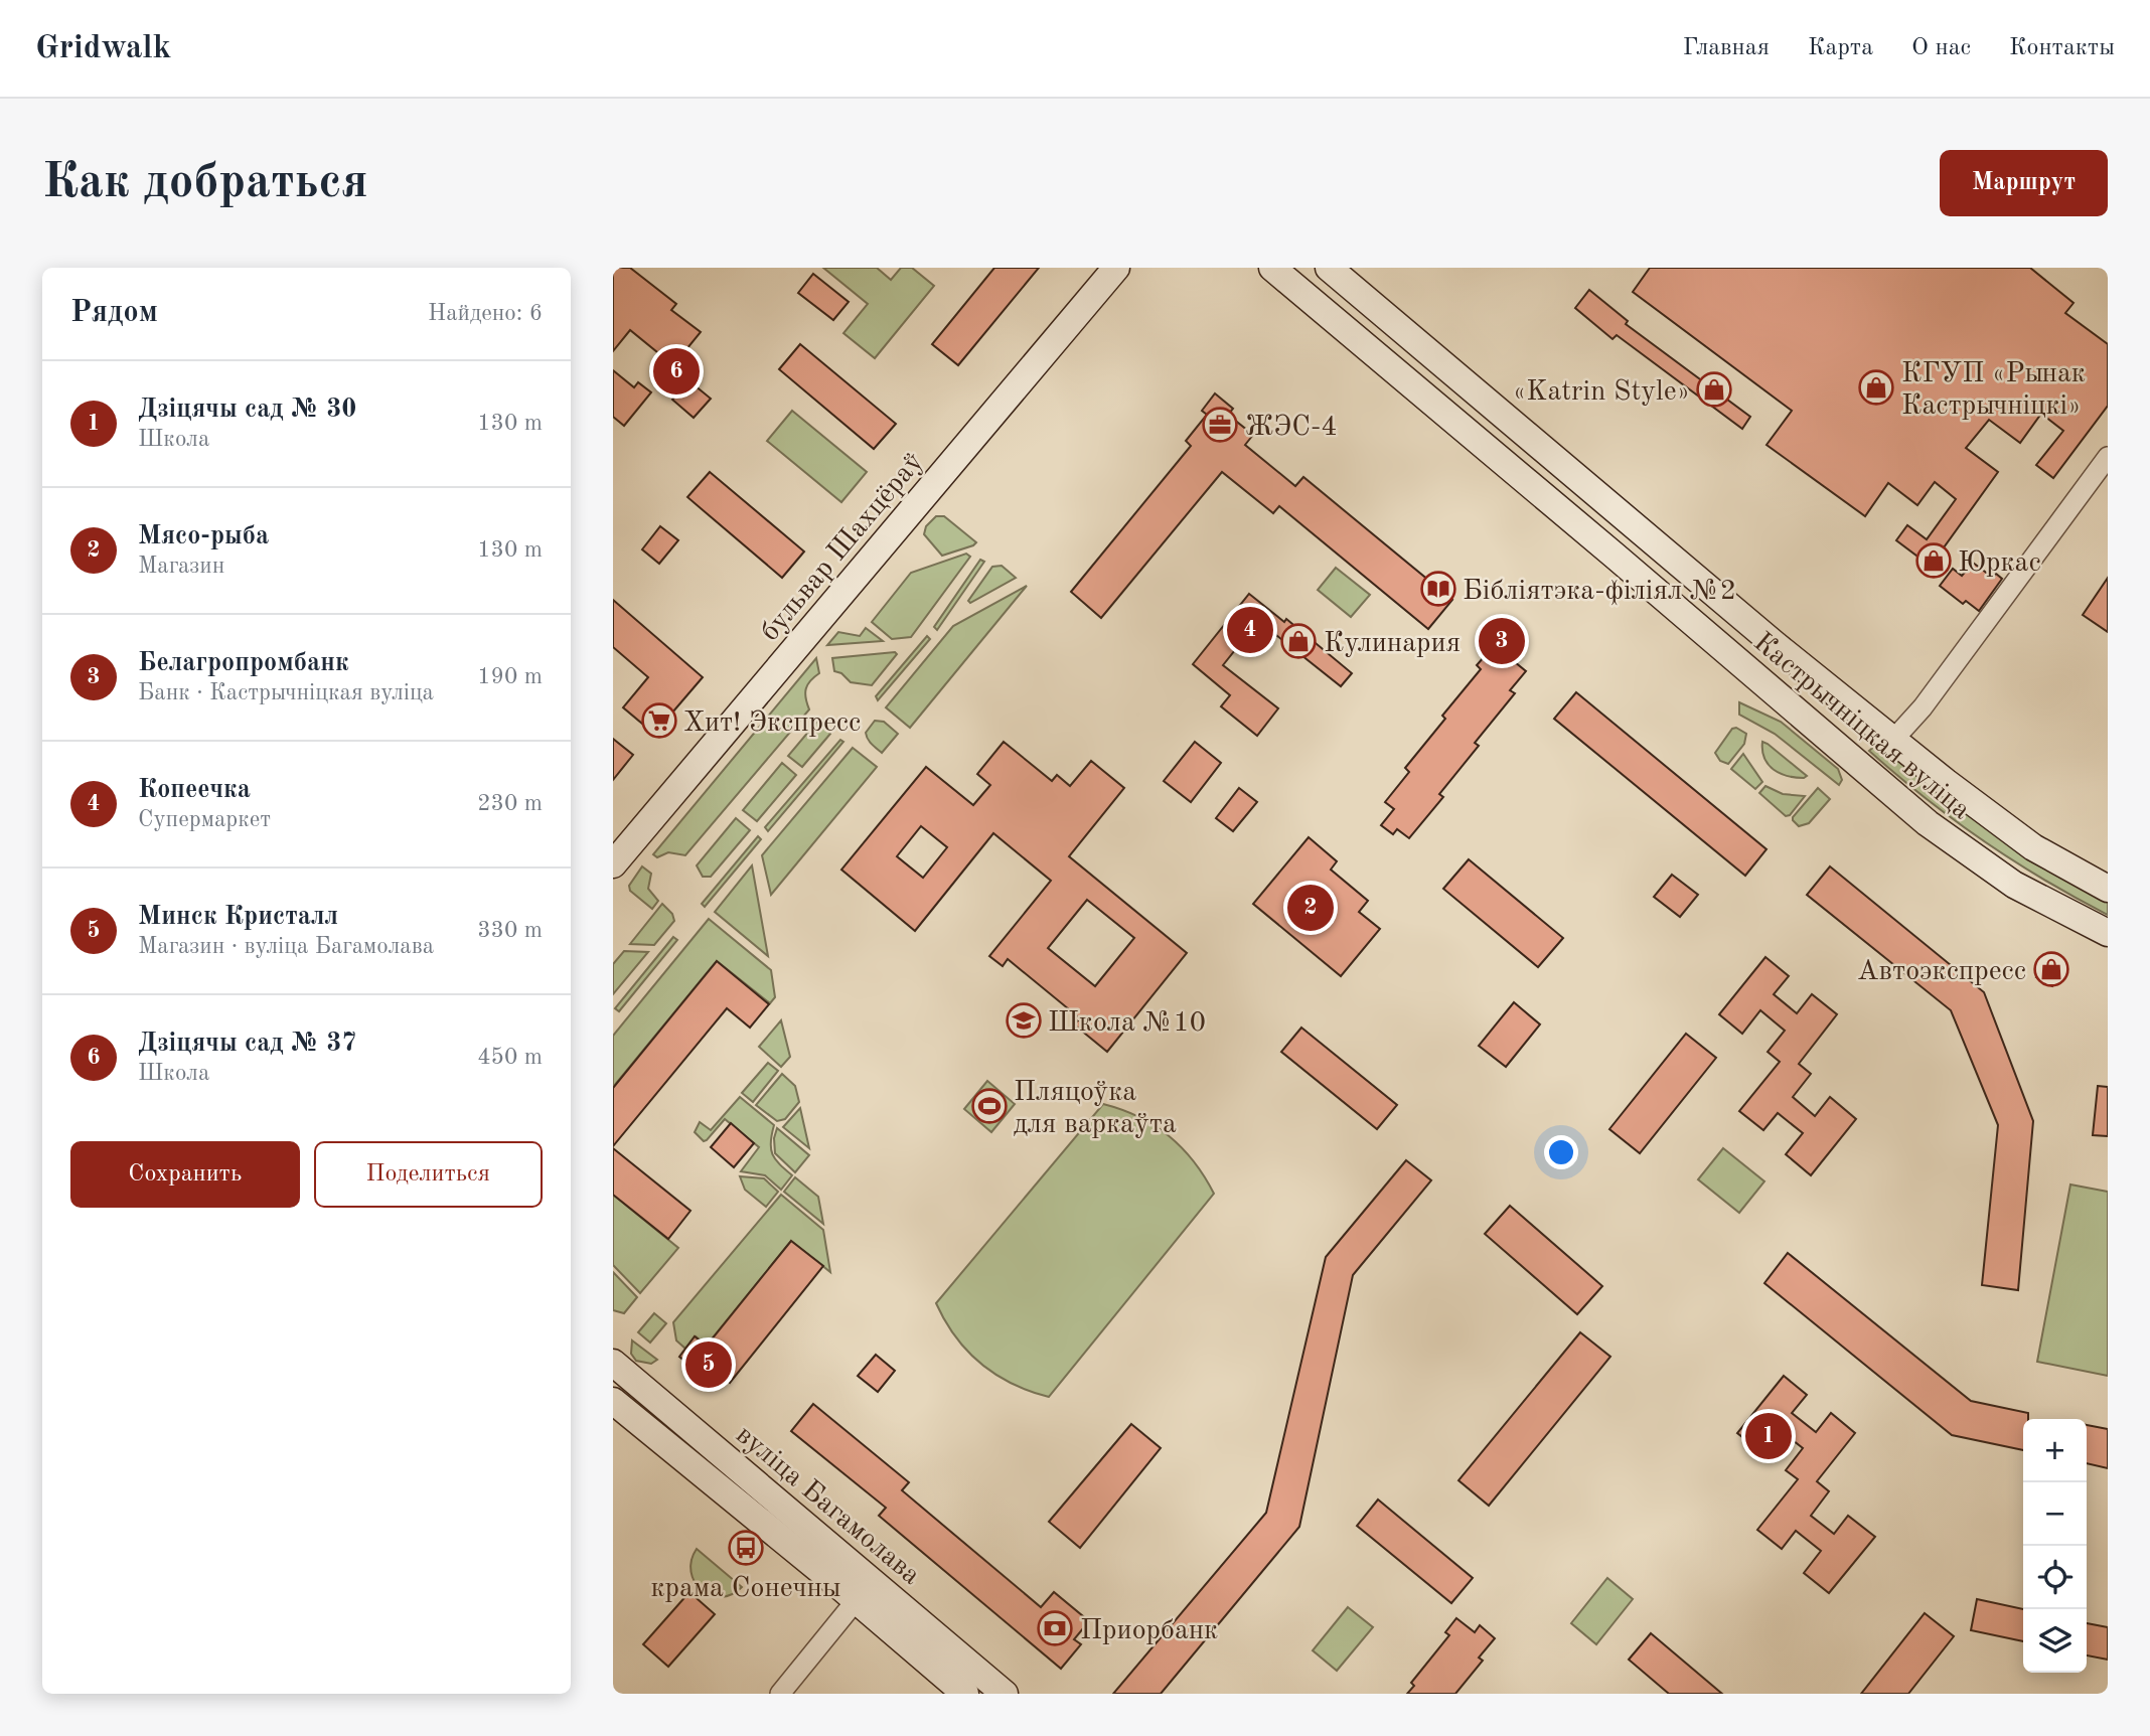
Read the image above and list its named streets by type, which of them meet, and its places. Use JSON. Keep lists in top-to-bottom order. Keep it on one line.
{"streets":{"main road":["бульвар Шахцёраў","Кастрычніцкая вуліца","вуліца Багамолава"]},"places":{"shop":["КГУП «Рынак Кастрычніцкі»","«Katrin Style»","Юркас","Кулинария","Автоэкспресс"],"office":["ЖЭС-4"],"library":["Бібліятэка-філіял №2"],"supermarket":["Хит! Экспресс"],"school or university":["Школа №10"],"sports":["Пляцоўка для варкаўта"],"bus stop":["крама Сонечны"],"bank":["Приорбанк"]},"page":{"header":"Gridwalk","nav":["Главная","Карта","О нас","Контакты"],"buttons":["Маршрут",["Сохранить","Поделиться"]],"title":"Как добраться","heading":["Рядом","Найдено: 6"],"pins":["6","4","3","2","5","1"],"list":[{"mark":"1","name":"Дзіцячы сад № 30","note":"Школа","value":"130 m"},{"mark":"2","name":"Мясо-рыба","note":"Магазин","value":"130 m"},{"mark":"3","name":"Белагропромбанк","note":"Банк · Кастрычніцкая вуліца","value":"190 m"},{"mark":"4","name":"Копеечка","note":"Супермаркет","value":"230 m"},{"mark":"5","name":"Минск Кристалл","note":"Магазин · вуліца Багамолава","value":"330 m"},{"mark":"6","name":"Дзіцячы сад № 37","note":"Школа","value":"450 m"}],"map_buttons":["+","−"]}}
